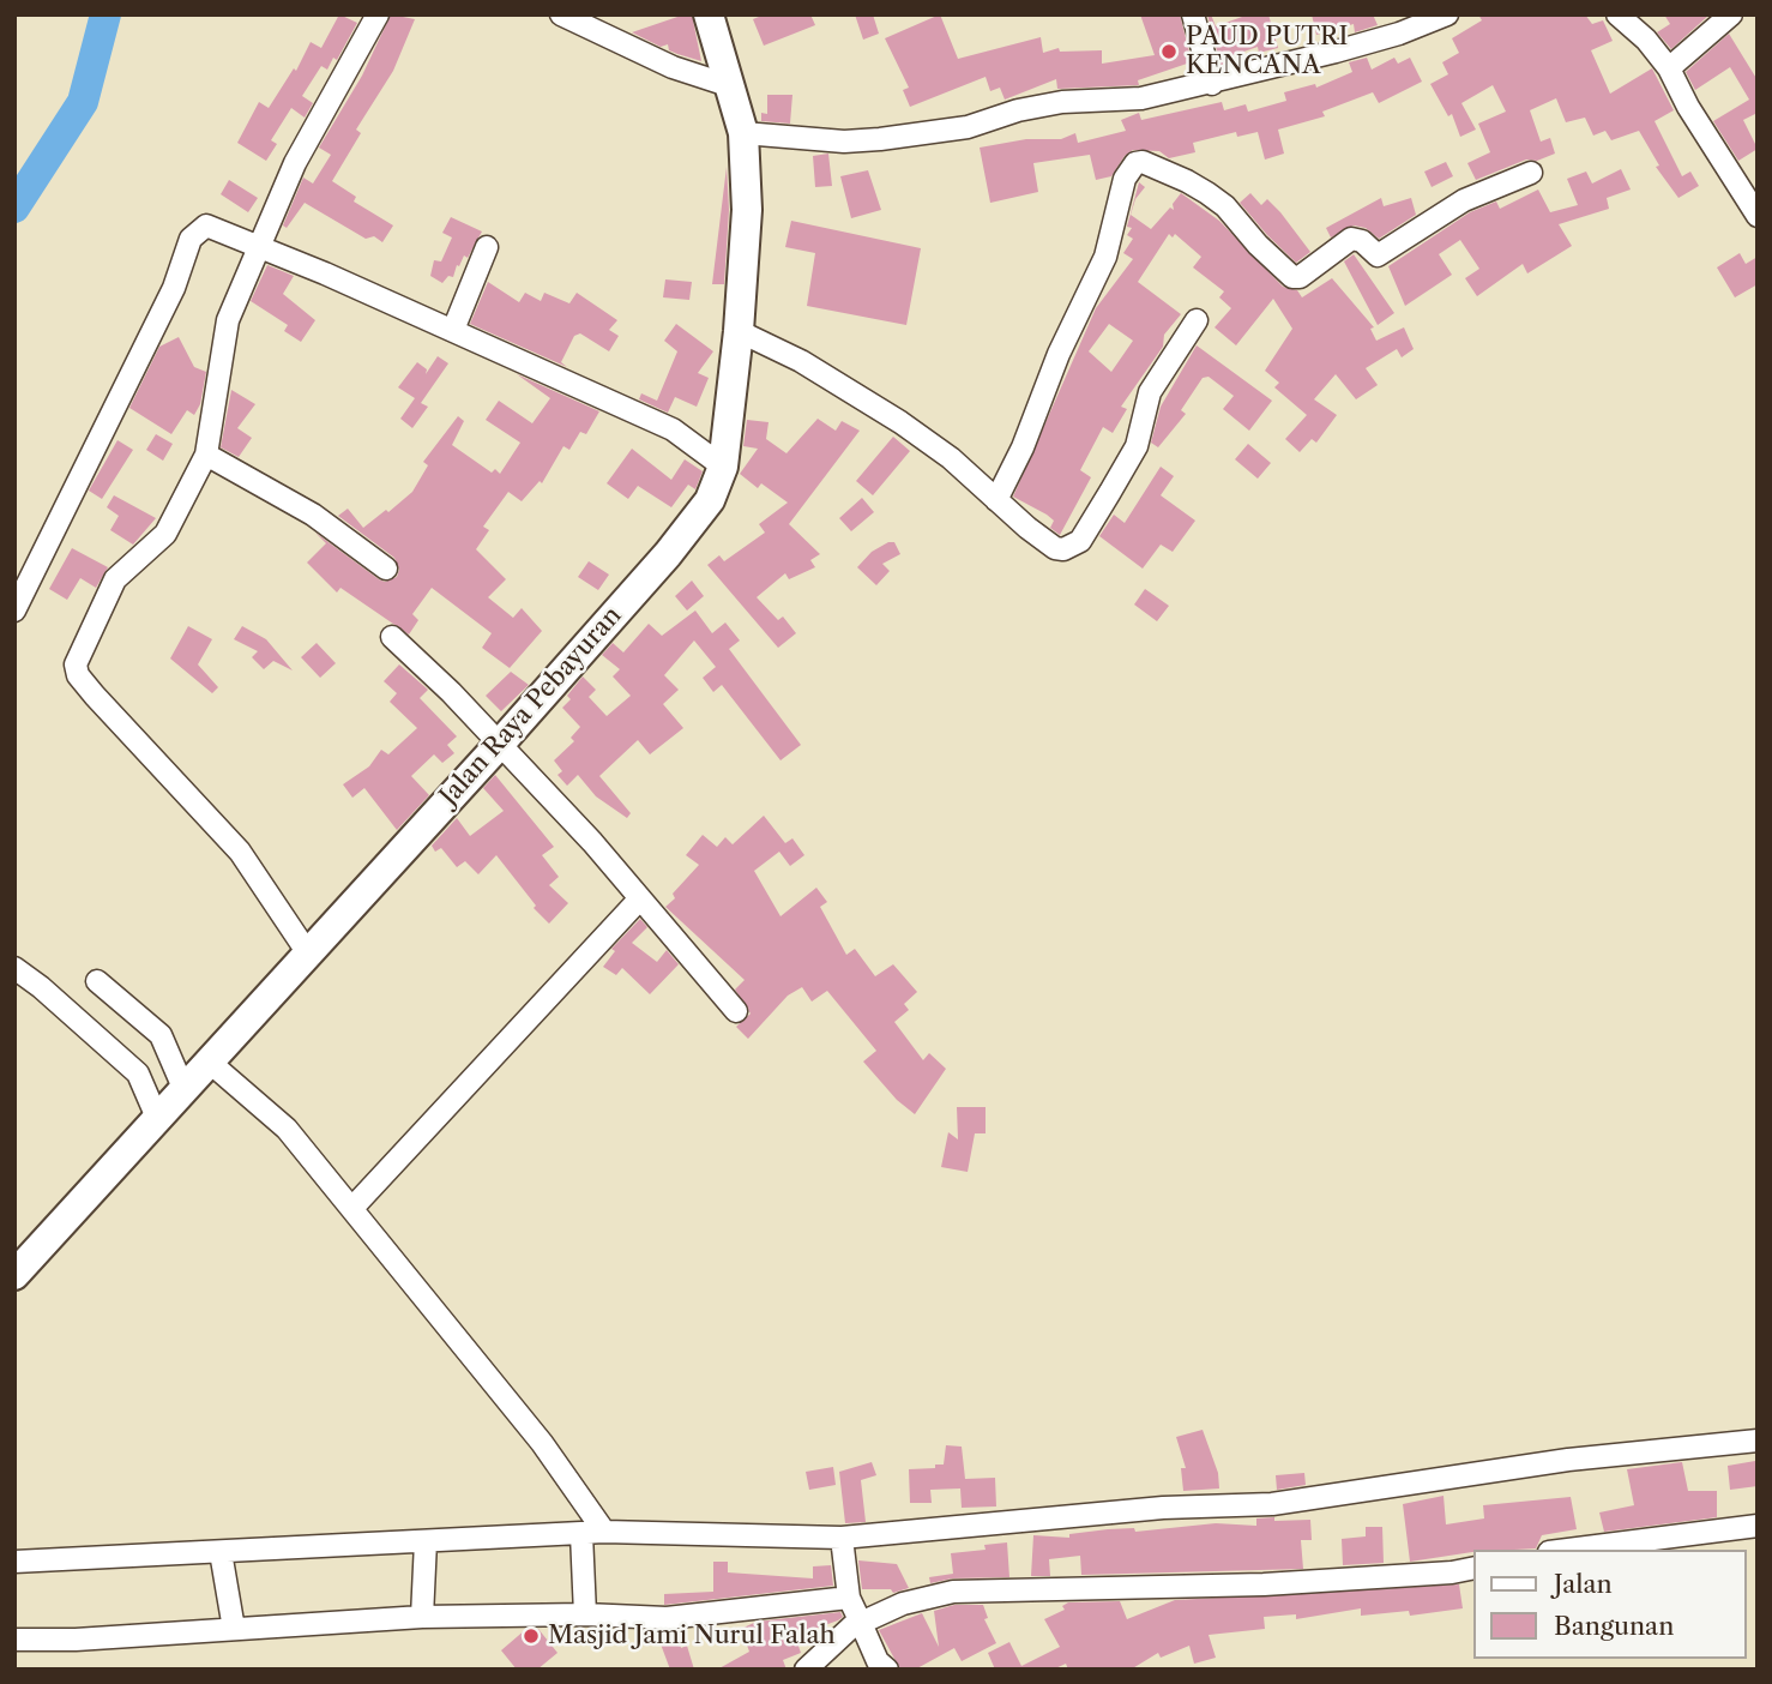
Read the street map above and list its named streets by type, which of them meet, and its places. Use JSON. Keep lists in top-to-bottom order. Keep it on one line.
{"streets":{"main road":["Jalan Raya Pebayuran"]},"places":["PAUD PUTRI KENCANA","Masjid Jami Nurul Falah"],"legend":["Jalan","Bangunan"]}
